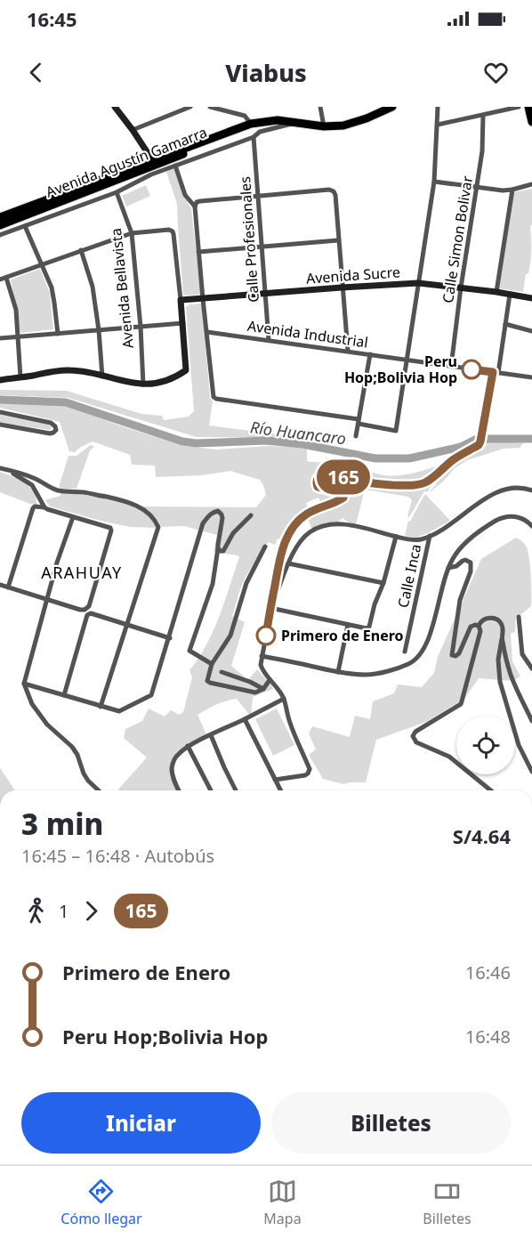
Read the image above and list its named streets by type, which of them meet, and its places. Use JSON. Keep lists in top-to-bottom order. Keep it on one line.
{"streets":{"highway":["Avenida Agustín Gamarra"],"street":["Calle Profesionales","Calle Simon Bolivar","Avenida Sucre","Avenida Bellavista","Avenida Industrial","Calle Inca"]},"crossings":[["Calle Profesionales","Avenida Sucre"],["Calle Profesionales","Avenida Industrial"],["Calle Simon Bolivar","Avenida Sucre"],["Calle Simon Bolivar","Avenida Industrial"]],"districts":["ARAHUAY"],"water":["Río Huancaro"],"places":["Peru Hop;Bolivia Hop","Primero de Enero"],"lines":["bus line 165"],"page":{"status":"16:45","header":"Viabus","on_map":"165","heading":["3 min","16:45 – 16:48 · Autobús","S/4.64"],"legs":["1","165"],"list":[{"name":"Primero de Enero","value":"16:46"},{"name":"Peru Hop;Bolivia Hop","value":"16:48"}],"buttons":["Iniciar","Billetes"],"tabs":["Cómo llegar","Mapa","Billetes"]}}
